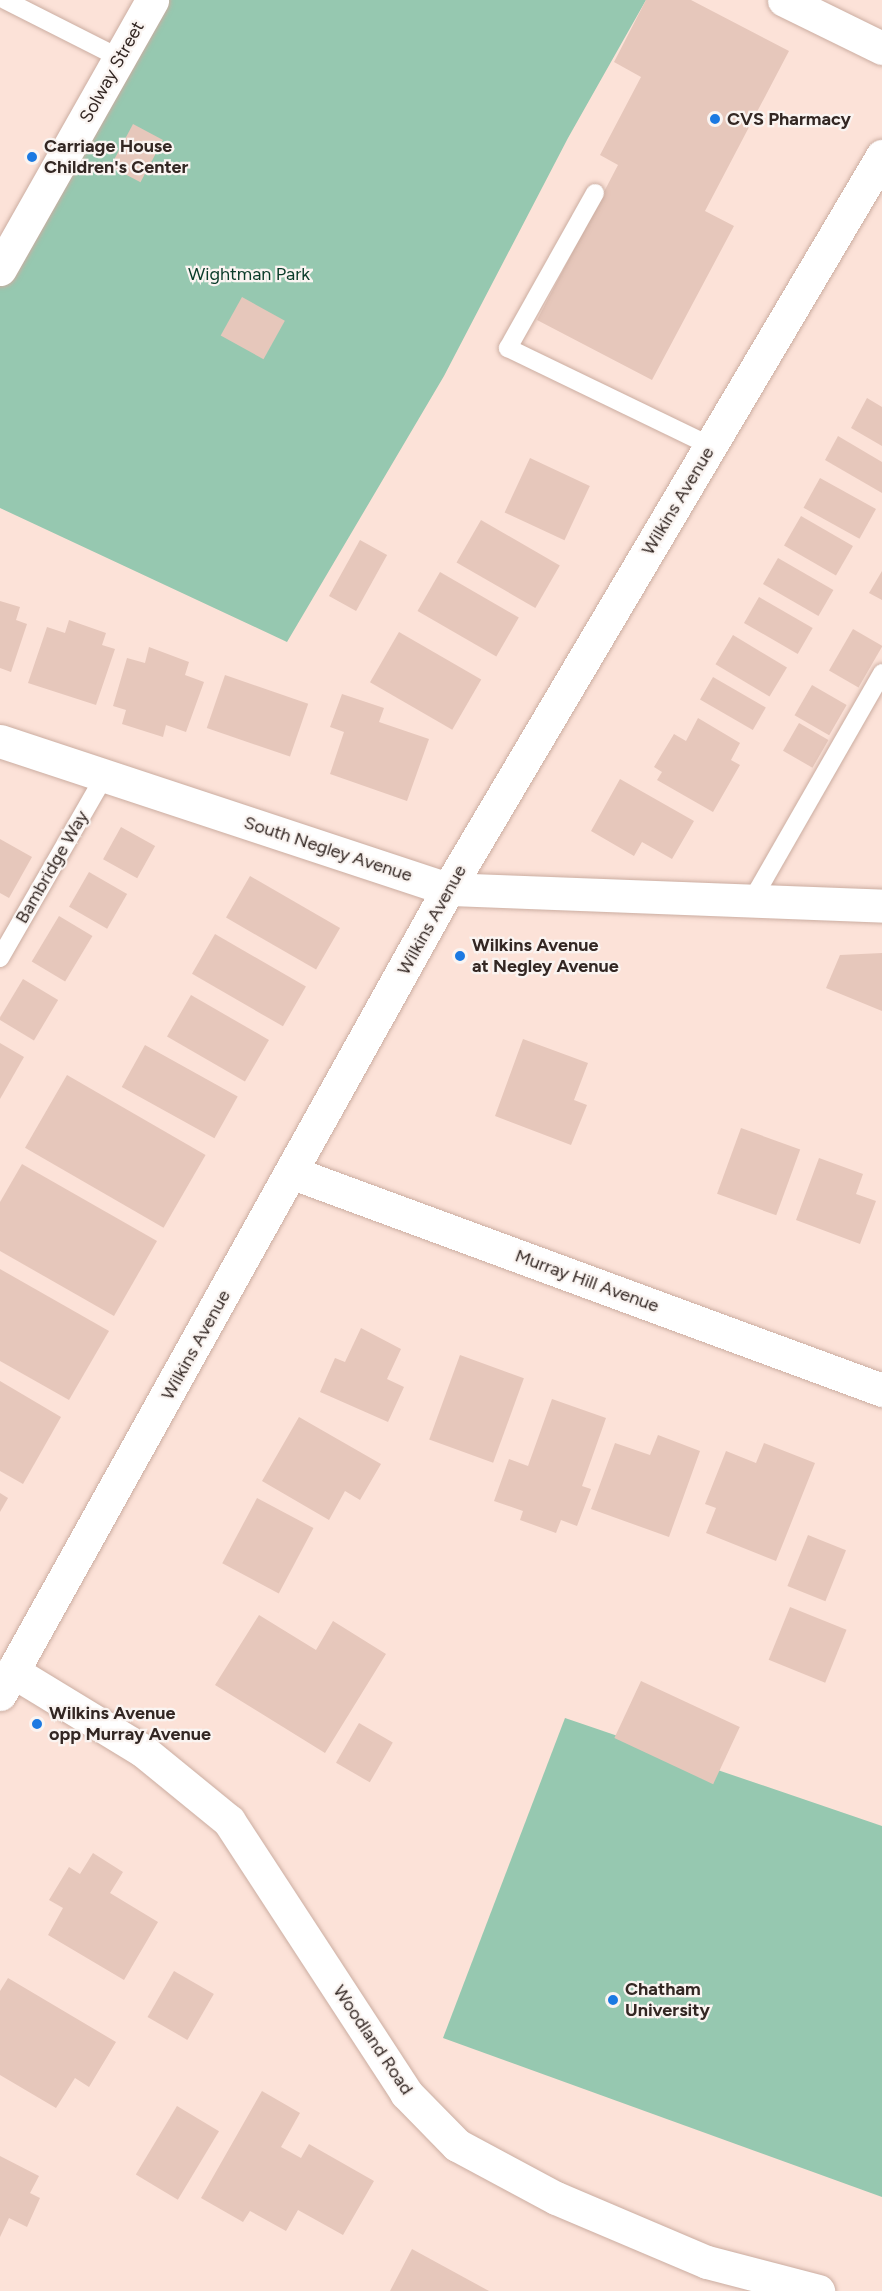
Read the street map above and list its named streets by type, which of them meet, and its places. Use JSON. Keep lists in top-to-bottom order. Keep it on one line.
{"streets":{"street":["Solway Street","Wilkins Avenue","South Negley Avenue","Murray Hill Avenue","Woodland Road"],"lane":["Bambridge Way"]},"crossings":[["Wilkins Avenue","South Negley Avenue"],["Wilkins Avenue","Murray Hill Avenue"],["Wilkins Avenue","Woodland Road"],["South Negley Avenue","Bambridge Way"]],"parks":["Wightman Park"],"places":["CVS Pharmacy","Carriage House Children's Center","Wilkins Avenue at Negley Avenue","Wilkins Avenue opp Murray Avenue","Chatham University"]}
